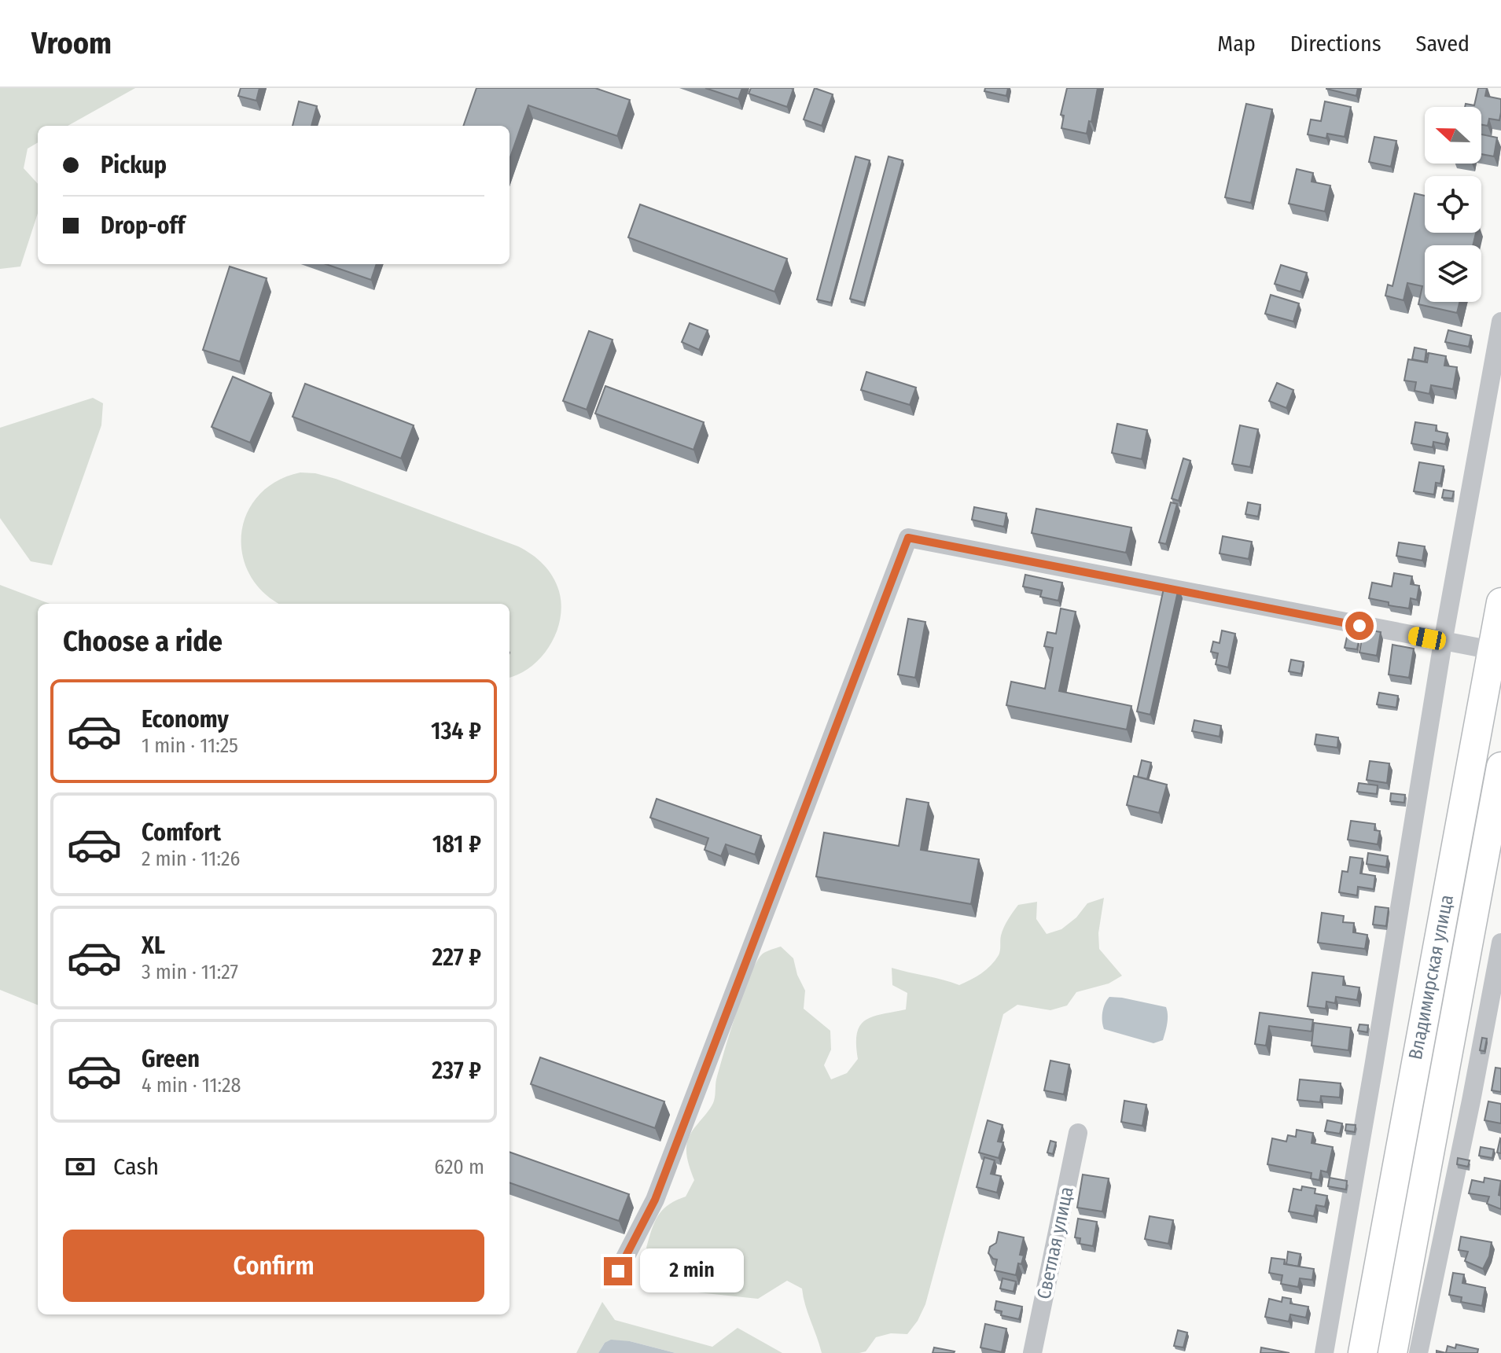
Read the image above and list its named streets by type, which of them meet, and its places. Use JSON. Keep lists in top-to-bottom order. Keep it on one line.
{"streets":{"highway":["Владимирская улица"],"street":["Светлая улица"]},"north":"left","page":{"header":"Vroom","nav":["Map","Directions","Saved"],"banner":["Pickup","Drop-off"],"heading":"Choose a ride","list":[{"name":"Economy","note":"1 min · 11:25","value":"134 ₽"},{"name":"Comfort","note":"2 min · 11:26","value":"181 ₽"},{"name":"XL","note":"3 min · 11:27","value":"227 ₽"},{"name":"Green","note":"4 min · 11:28","value":"237 ₽"}],"pay":["Cash","620 m"],"buttons":"Confirm","bubble":"2 min"}}
